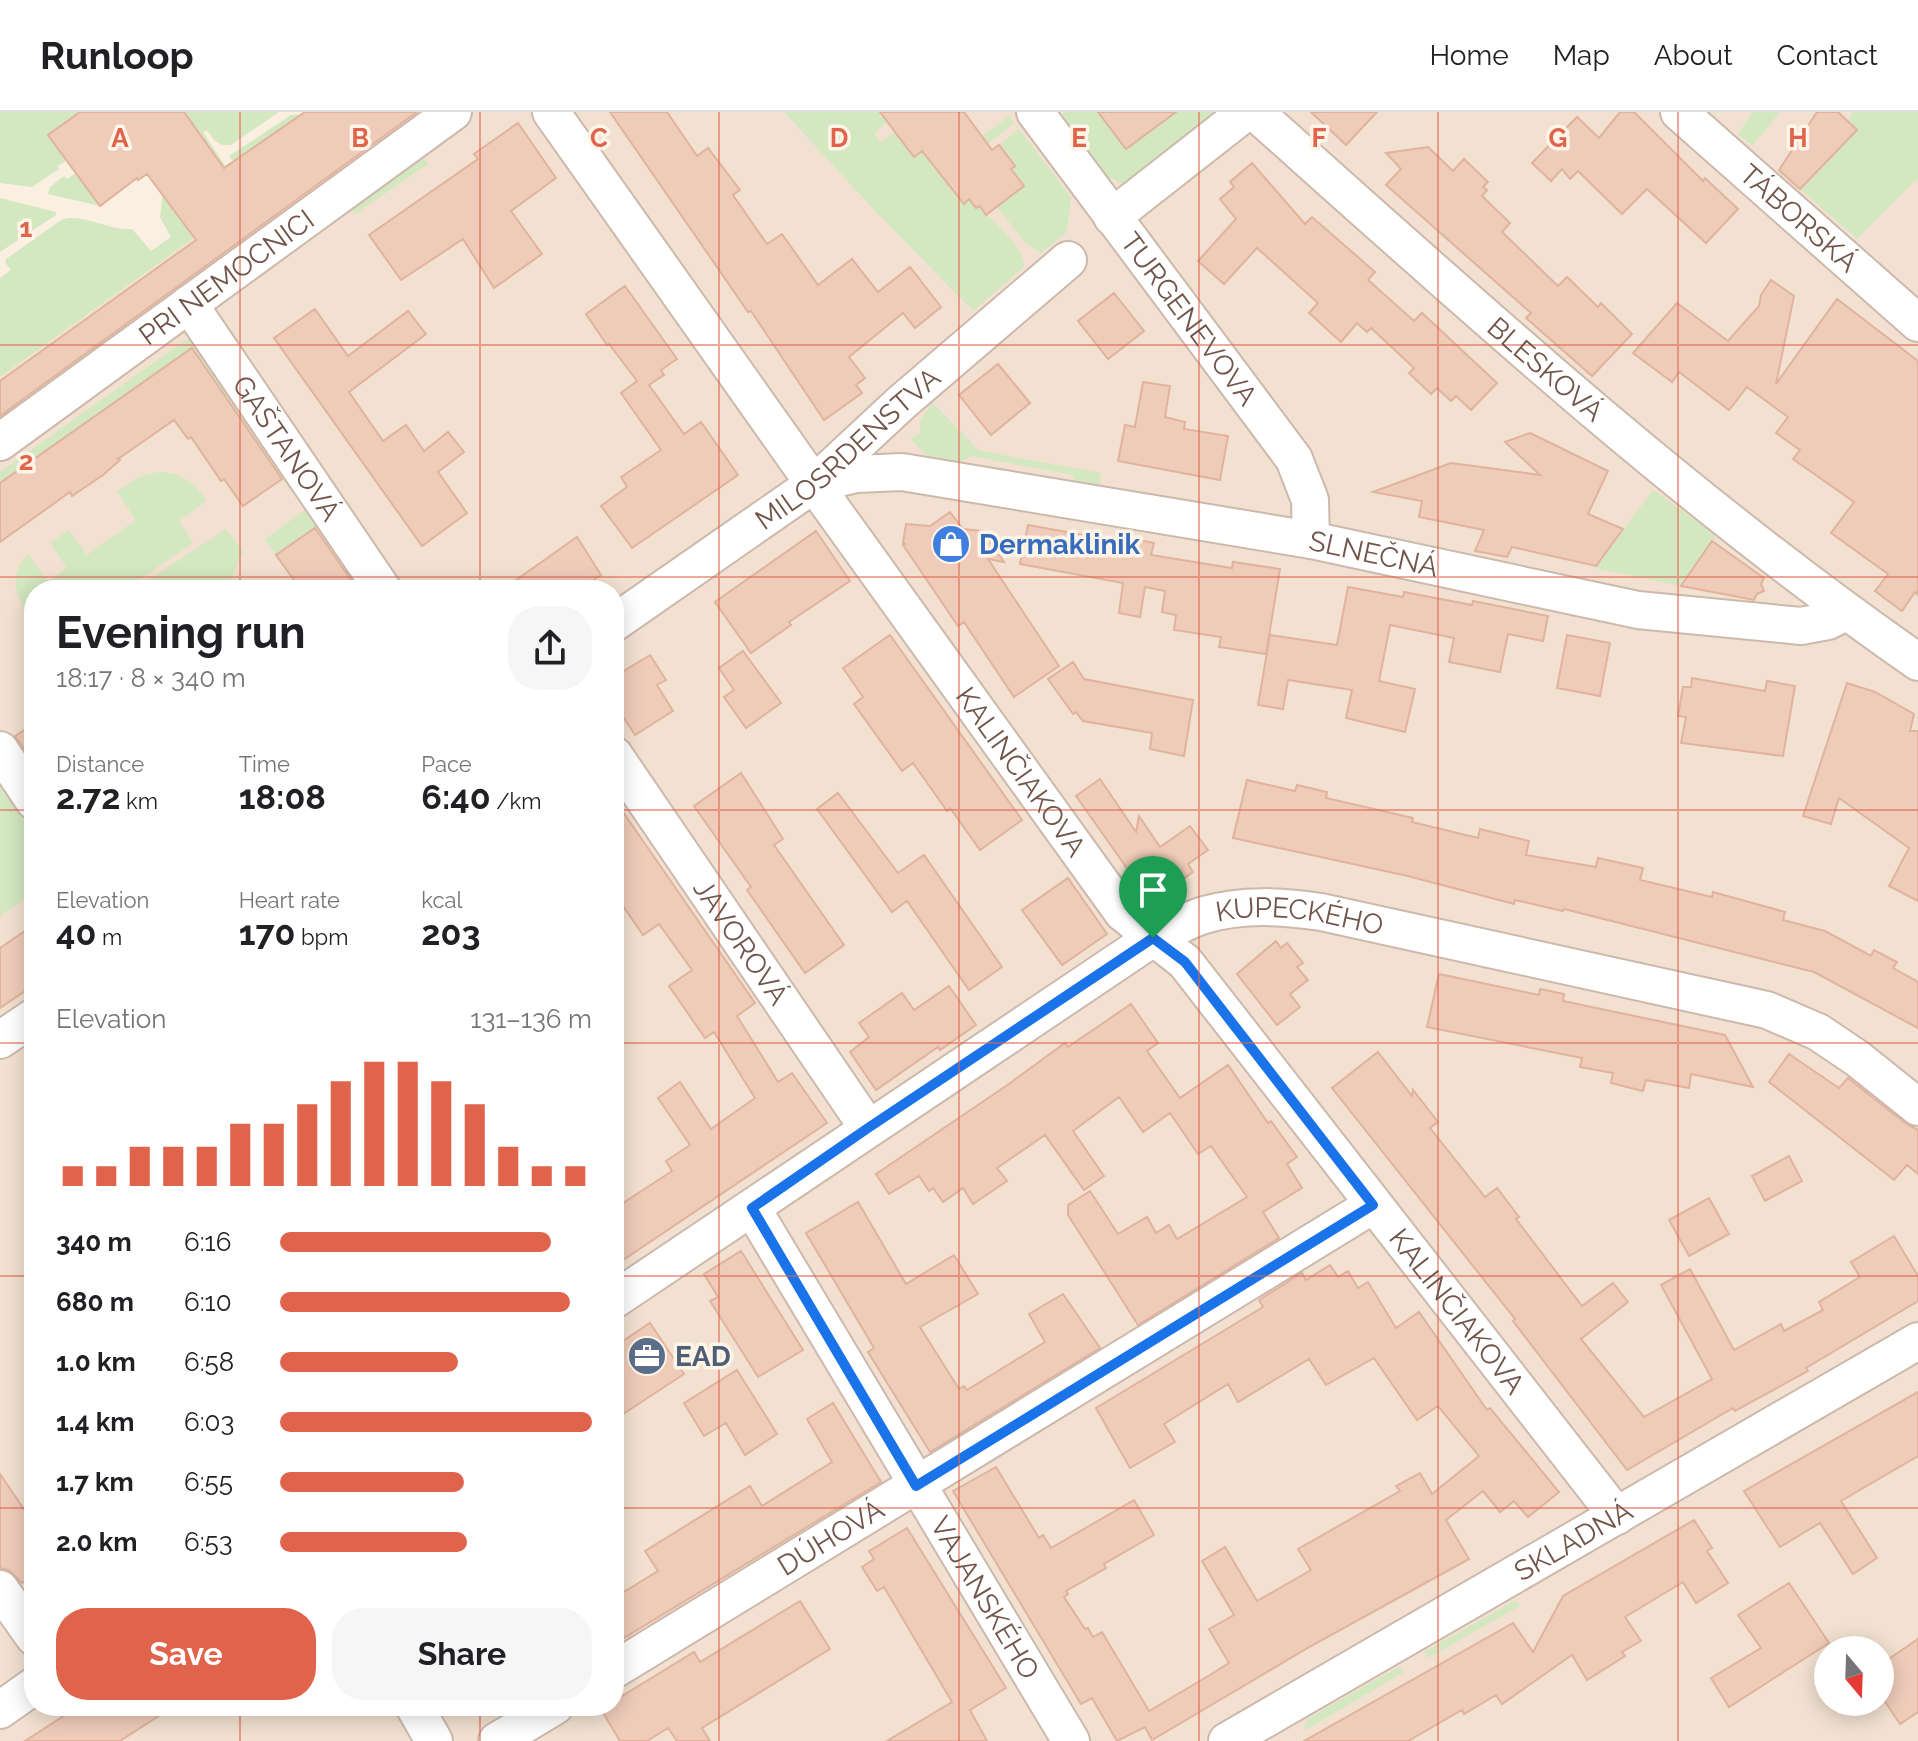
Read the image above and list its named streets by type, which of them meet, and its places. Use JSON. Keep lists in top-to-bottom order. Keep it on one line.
{"streets":{"street":["TÁBORSKÁ","PRI NEMOCNICI","TURGENEVOVA","BLESKOVÁ","GAŠTANOVÁ","MILOSRDENSTVA","SLNEČNÁ","KALINČIAKOVA","KUPECKÉHO","JAVOROVÁ","DÚHOVÁ","SKLADNÁ","VAJANSKÉHO"]},"crossings":[["PRI NEMOCNICI","GAŠTANOVÁ"],["TURGENEVOVA","SLNEČNÁ"],["BLESKOVÁ","SLNEČNÁ"],["MILOSRDENSTVA","SLNEČNÁ"],["MILOSRDENSTVA","KALINČIAKOVA"],["SLNEČNÁ","KALINČIAKOVA"],["KALINČIAKOVA","KUPECKÉHO"],["KALINČIAKOVA","DÚHOVÁ"],["KALINČIAKOVA","SKLADNÁ"],["KUPECKÉHO","JAVOROVÁ"],["KUPECKÉHO","VAJANSKÉHO"],["DÚHOVÁ","VAJANSKÉHO"]],"places":{"shop":["Dermaklinik"],"office":["EAD"]},"north":"bottom","page":{"header":"Runloop","nav":["Home","Map","About","Contact"],"heading":["Evening run","18:17 · 8 × 340 m"],"stats":[["Distance","2.72 km"],["Time","18:08"],["Pace","6:40 /km"],["Elevation","40 m"],["Heart rate","170 bpm"],["kcal","203"]],"chart":["Elevation","131–136 m"],"list":[{"name":"340 m","note":"6:16"},{"name":"680 m","note":"6:10"},{"name":"1.0 km","note":"6:58"},{"name":"1.4 km","note":"6:03"},{"name":"1.7 km","note":"6:55"},{"name":"2.0 km","note":"6:53"}],"buttons":["Save","Share"]},"grid":{"columns":["A","B","C","D","E","F","G","H"],"rows":["1","2"]}}
